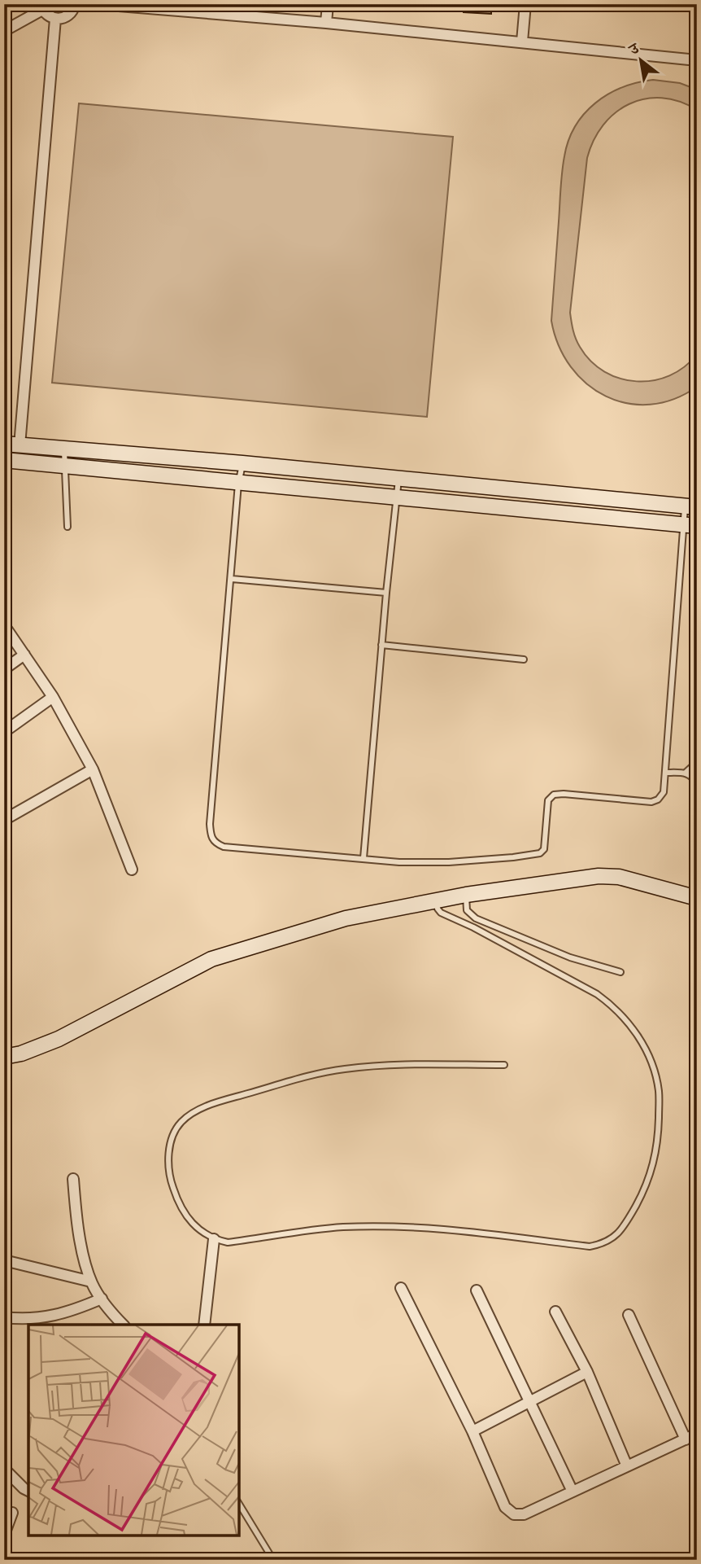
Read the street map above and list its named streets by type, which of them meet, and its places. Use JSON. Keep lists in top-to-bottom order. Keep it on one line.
{"north":"top left"}
